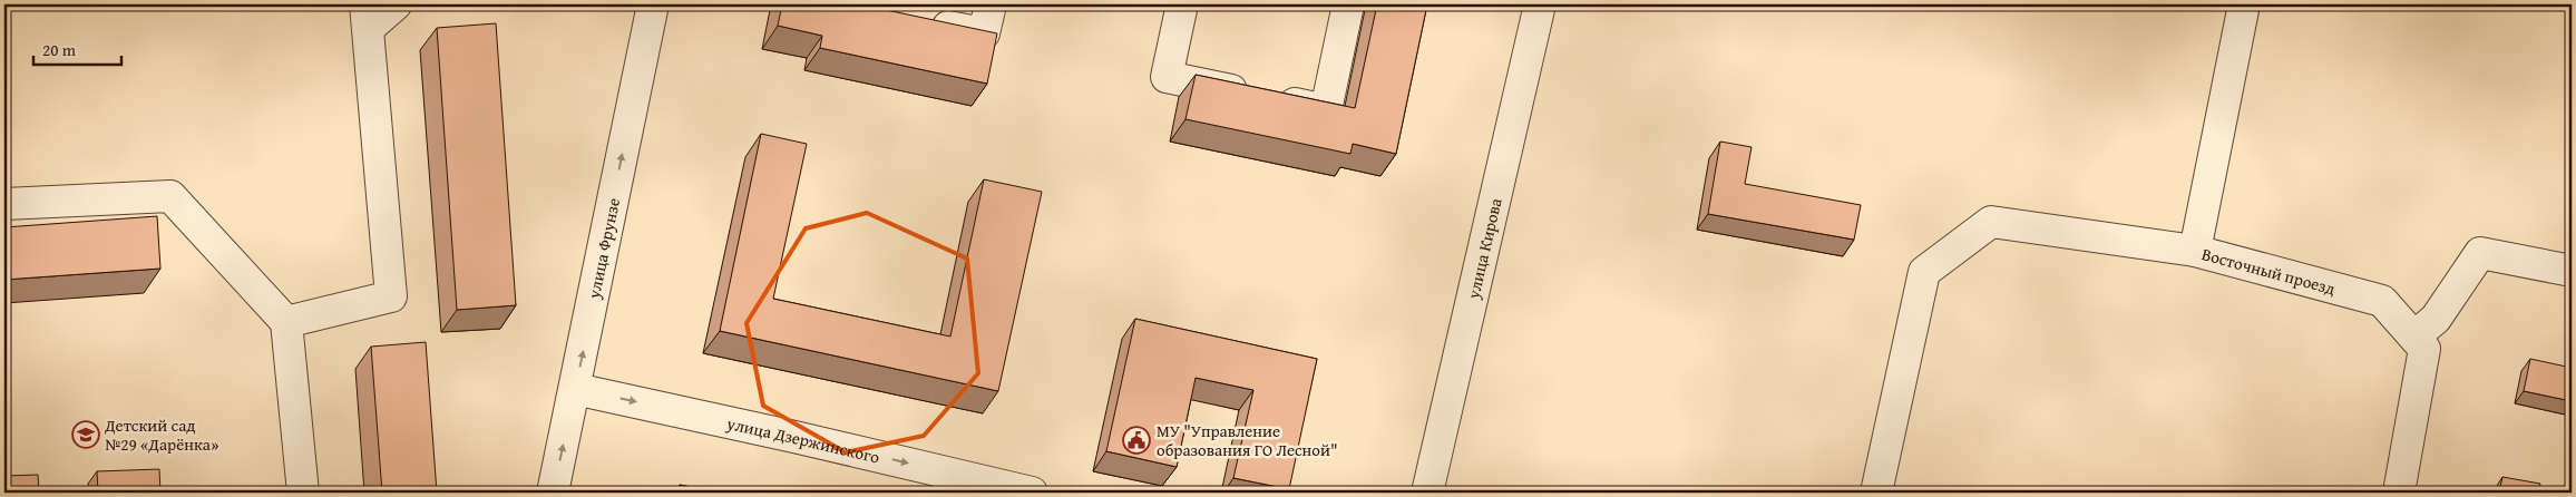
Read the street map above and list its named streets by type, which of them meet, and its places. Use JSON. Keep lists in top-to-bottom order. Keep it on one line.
{"streets":{"street":["улица Фрунзе","улица Кирова","Восточный проезд","улица Дзержинского"]},"crossings":[["улица Фрунзе","улица Дзержинского"]],"one_way":["улица Фрунзе","улица Дзержинского"],"places":{"school or university":["Детский сад №29 «Дарёнка»"],"public building":["МУ \"Управление образования ГО Лесной\""]},"scale_bar":"20 m"}
